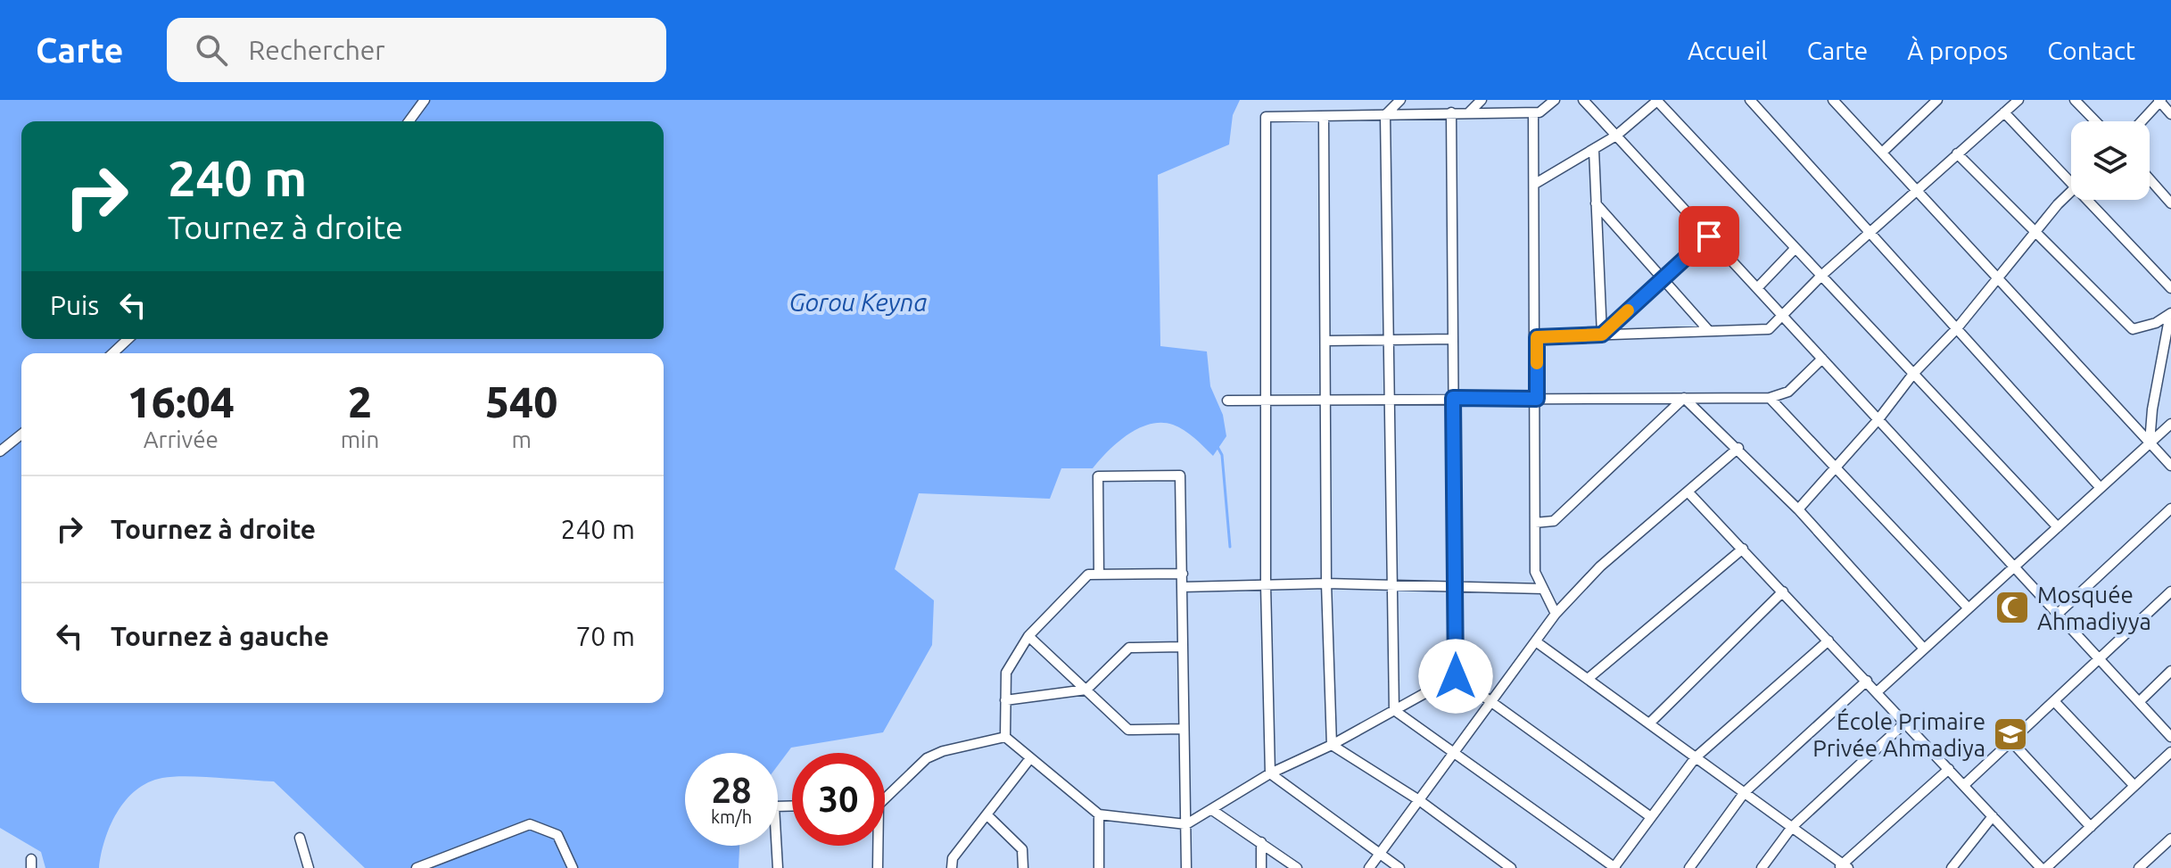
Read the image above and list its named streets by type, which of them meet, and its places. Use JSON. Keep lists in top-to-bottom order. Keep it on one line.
{"water":["Gorou Keyna"],"places":{"mosque":["Mosquée Ahmadiyya"],"school or university":["École Primaire Privée Ahmadiya"]},"page":{"header":"Carte","search":"Rechercher","nav":["Accueil","Carte","À propos","Contact"],"turn":["240 m","Tournez à droite"],"then":"Puis","eta":["16:04","Arrivée","2","min","540","m"],"list":[{"name":"Tournez à droite","value":"240 m"},{"name":"Tournez à gauche","value":"70 m"}],"speed":"28 km/h","limit":"30"}}
